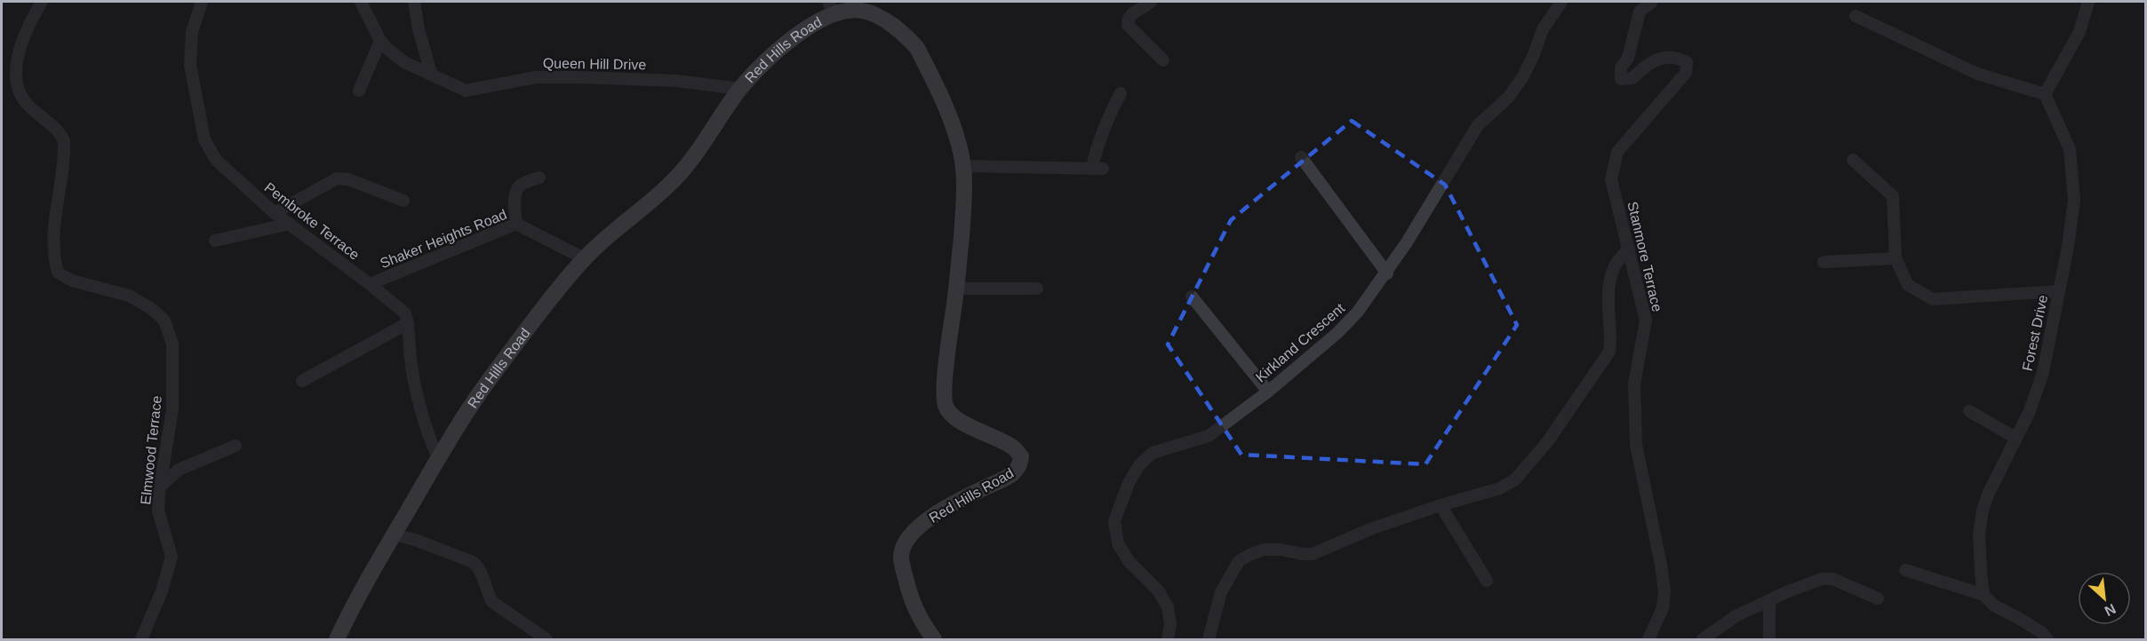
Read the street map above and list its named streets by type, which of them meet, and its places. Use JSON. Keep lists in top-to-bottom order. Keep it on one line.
{"streets":{"main road":["Red Hills Road"],"street":["Queen Hill Drive","Pembroke Terrace","Shaker Heights Road","Stanmore Terrace","Forest Drive","Kirkland Crescent","Elmwood Terrace"]},"crossings":[["Red Hills Road","Queen Hill Drive"],["Red Hills Road","Shaker Heights Road"],["Pembroke Terrace","Shaker Heights Road"]],"north":"bottom right"}
